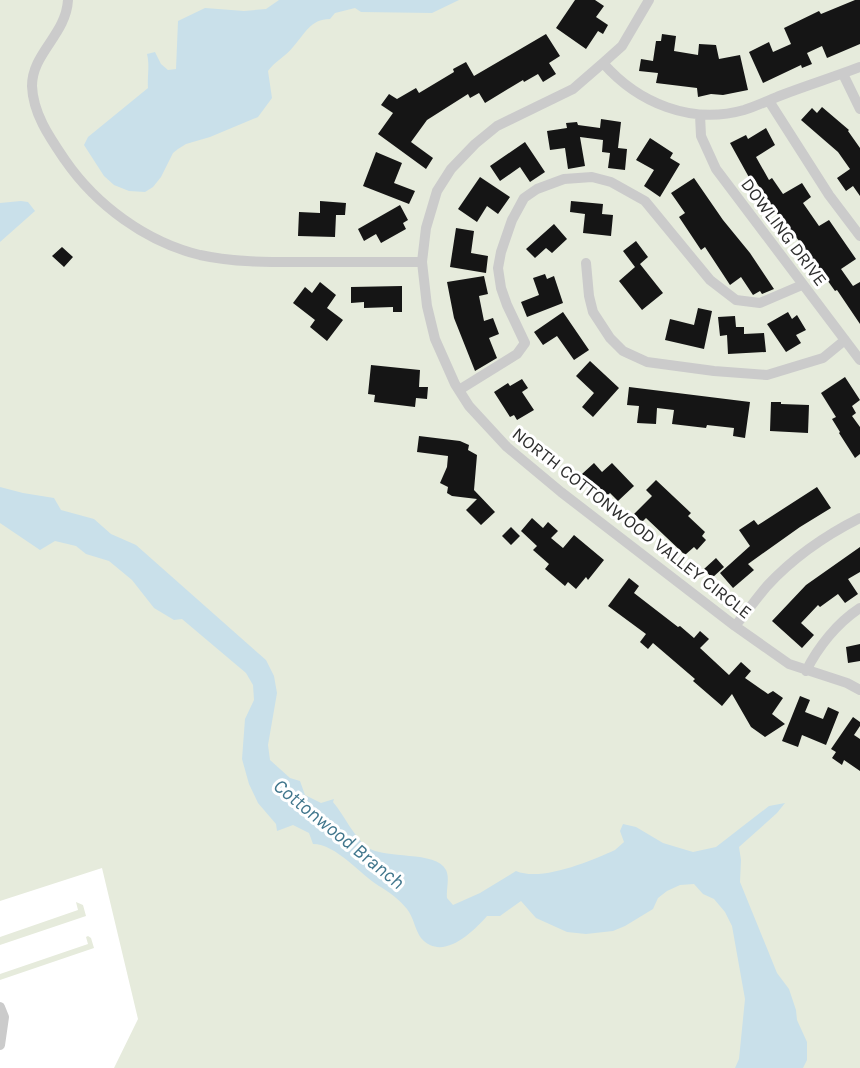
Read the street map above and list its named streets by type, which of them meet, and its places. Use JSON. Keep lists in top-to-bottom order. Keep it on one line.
{"streets":{"street":["DOWLING DRIVE","NORTH COTTONWOOD VALLEY CIRCLE"]},"water":["Cottonwood Branch"]}
